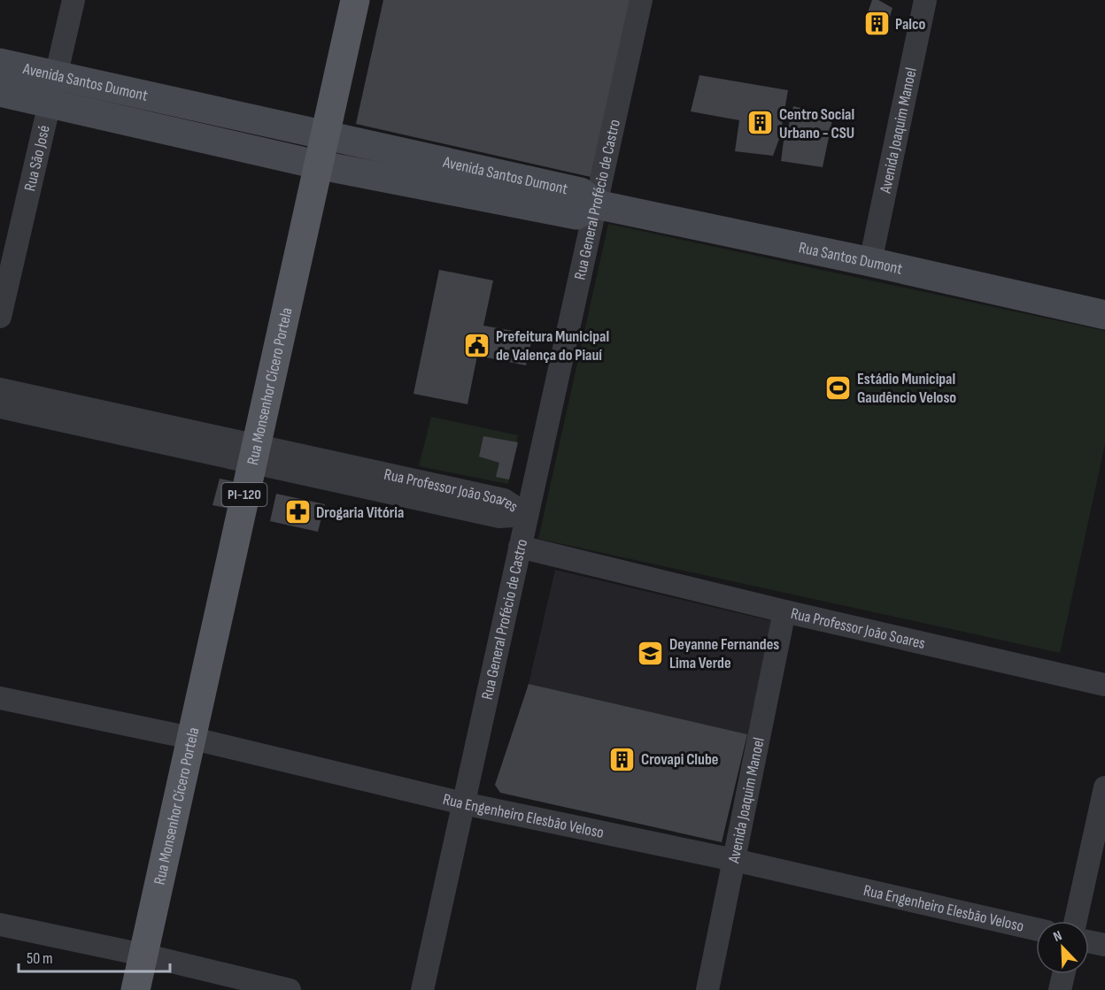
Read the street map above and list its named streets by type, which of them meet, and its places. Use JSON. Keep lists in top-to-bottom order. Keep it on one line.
{"streets":{"main road":["Rua Monsenhor Cícero Portela","PI-120"],"street":["Avenida Santos Dumont","Avenida Joaquim Manoel","Rua São José","Rua General Profécio de Castro","Rua Santos Dumont","Rua Professor João Soares","Rua Engenheiro Elesbão Veloso"]},"crossings":[["Avenida Santos Dumont","Rua São José"],["Avenida Santos Dumont","Rua General Profécio de Castro"],["Avenida Santos Dumont","Rua Santos Dumont"],["Avenida Santos Dumont","Rua Monsenhor Cícero Portela"],["Avenida Joaquim Manoel","Rua Santos Dumont"],["Avenida Joaquim Manoel","Rua Professor João Soares"],["Avenida Joaquim Manoel","Rua Engenheiro Elesbão Veloso"],["Rua General Profécio de Castro","Rua Santos Dumont"],["Rua General Profécio de Castro","Rua Professor João Soares"],["Rua General Profécio de Castro","Rua Engenheiro Elesbão Veloso"],["Rua Monsenhor Cícero Portela","Rua Professor João Soares"],["Rua Monsenhor Cícero Portela","Rua Engenheiro Elesbão Veloso"]],"places":{"building":["Palco","Centro Social Urbano - CSU","Crovapi Clube"],"public building":["Prefeitura Municipal de Valença do Piauí"],"sports":["Estádio Municipal Gaudêncio Veloso"],"pharmacy":["Drogaria Vitória"],"school or university":["Deyanne Fernandes Lima Verde"]},"scale_bar":"50 m","north":"top left"}
